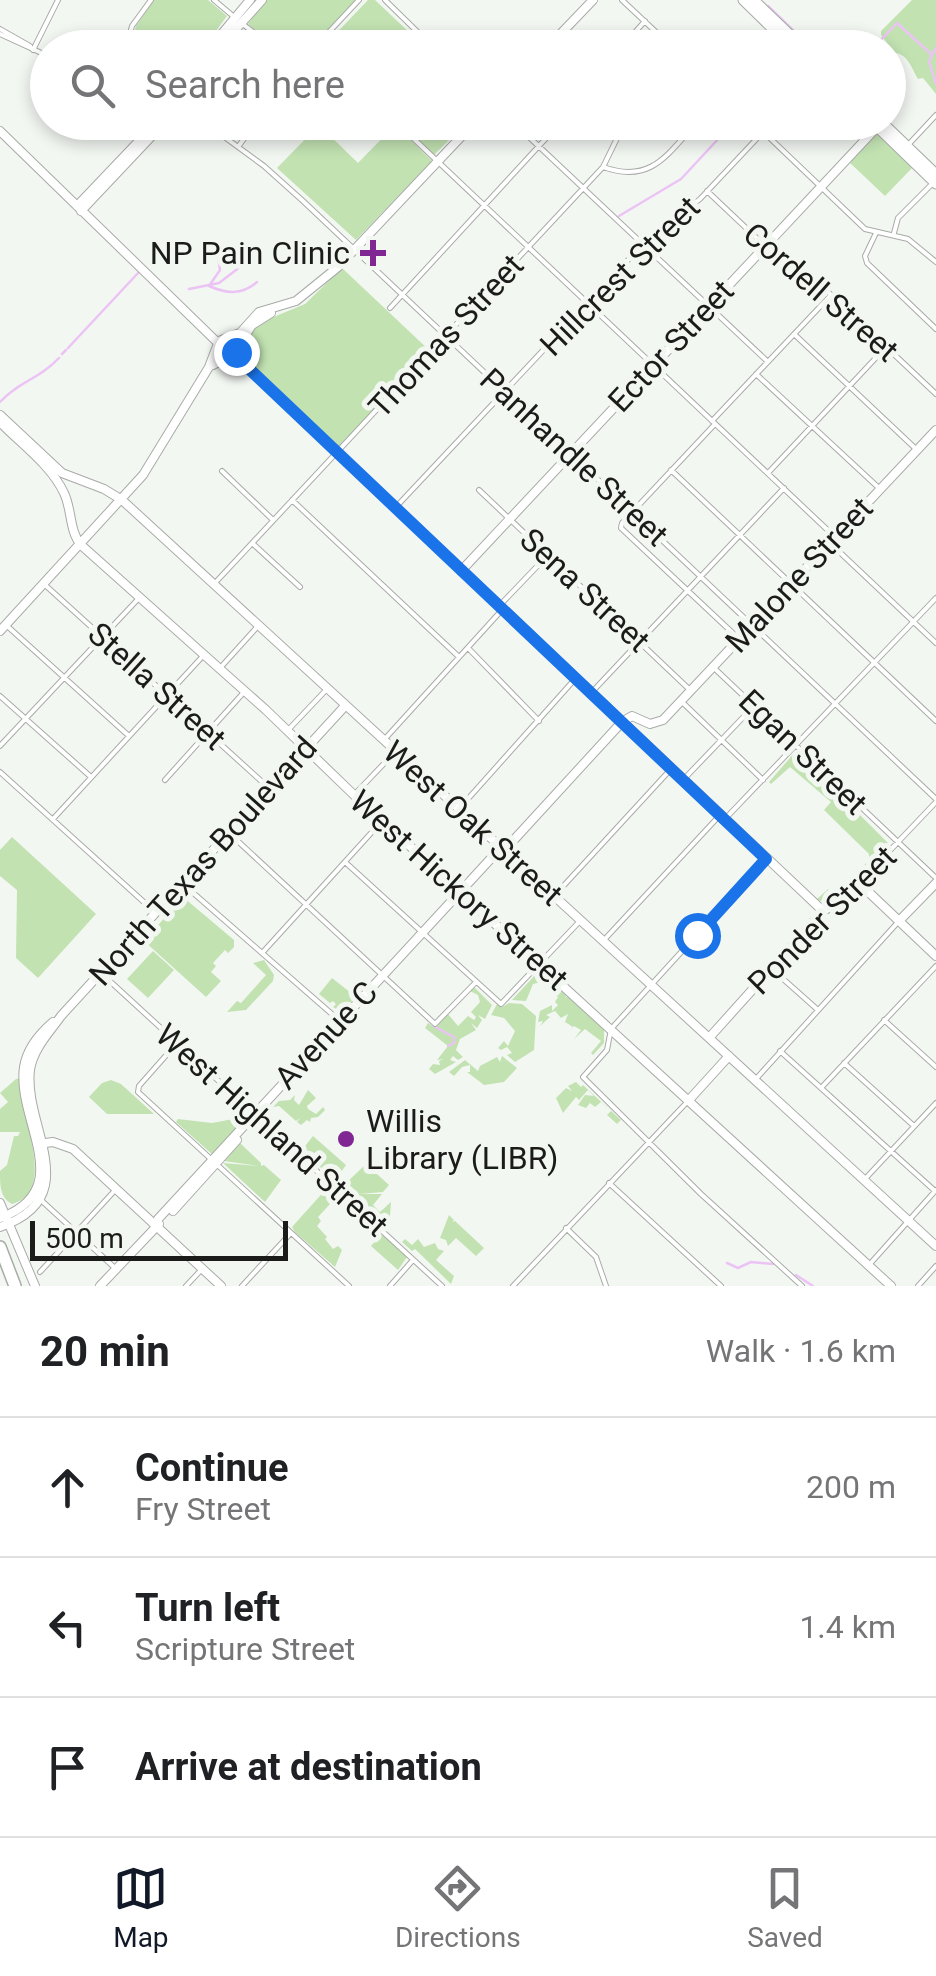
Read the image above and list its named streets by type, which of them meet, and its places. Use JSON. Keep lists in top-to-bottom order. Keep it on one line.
{"streets":{"street":["Hillcrest Street","Cordell Street","Thomas Street","Ector Street","Panhandle Street","Malone Street","Sena Street","Stella Street","Egan Street","West Oak Street","North Texas Boulevard","West Hickory Street","Ponder Street","Avenue C","West Highland Street"]},"crossings":[["Hillcrest Street","Cordell Street"],["Hillcrest Street","Panhandle Street"],["Cordell Street","Ector Street"],["Thomas Street","Panhandle Street"],["Thomas Street","West Oak Street"],["Ector Street","Panhandle Street"],["Ector Street","Sena Street"],["Panhandle Street","Malone Street"],["Panhandle Street","Ponder Street"],["Malone Street","Sena Street"],["Malone Street","Egan Street"],["Malone Street","Avenue C"],["Stella Street","North Texas Boulevard"],["Egan Street","Ponder Street"],["West Oak Street","North Texas Boulevard"],["West Oak Street","West Hickory Street"],["West Oak Street","Ponder Street"],["West Oak Street","Avenue C"],["North Texas Boulevard","West Hickory Street"],["North Texas Boulevard","West Highland Street"],["West Hickory Street","Avenue C"],["Avenue C","West Highland Street"]],"places":{"health":["NP Pain Clinic"],"other":["Willis Library (LIBR)"]},"scale_bar":"500 m","page":{"search":"Search here","scale":"500 m","heading":["20 min","Walk · 1.6 km"],"list":[["Continue","Fry Street","200 m"],["Turn left","Scripture Street","1.4 km"],"Arrive at destination"],"nav":["Map","Directions","Saved"]}}
